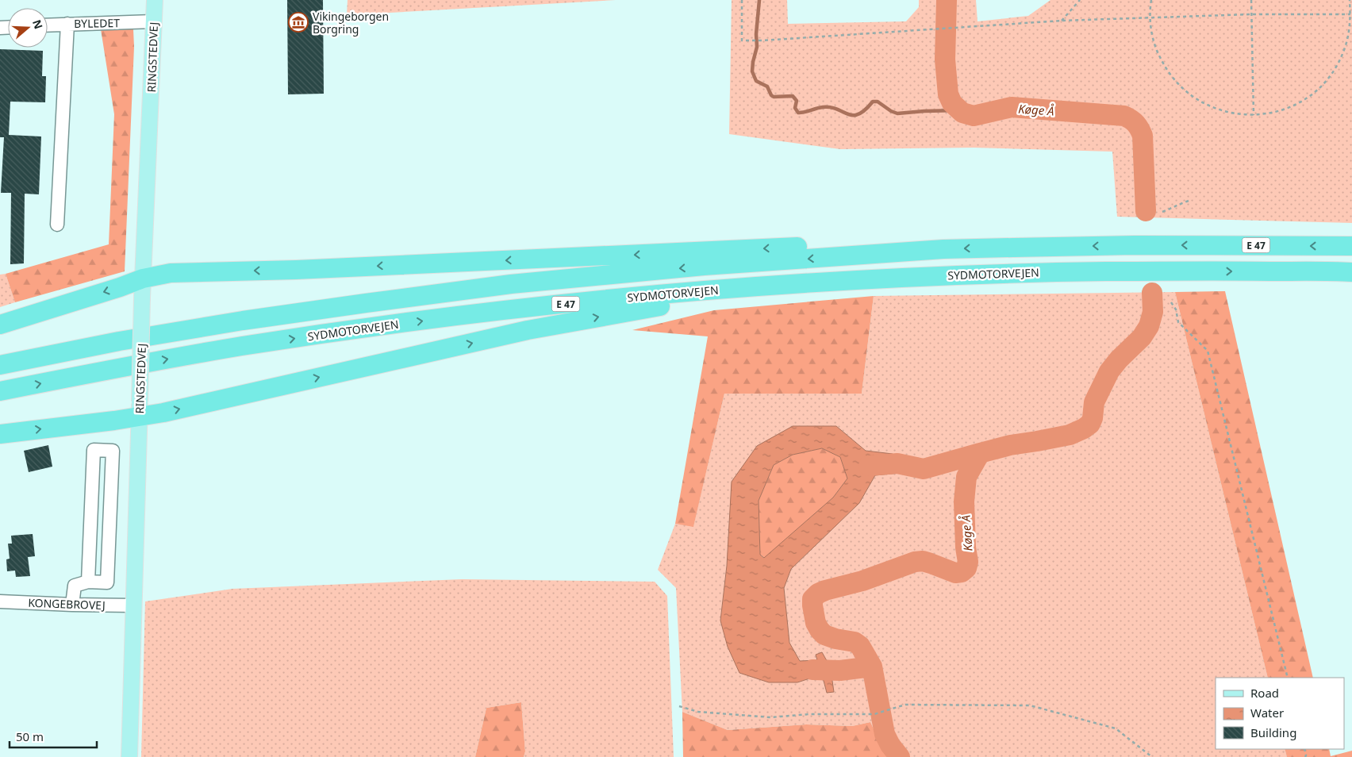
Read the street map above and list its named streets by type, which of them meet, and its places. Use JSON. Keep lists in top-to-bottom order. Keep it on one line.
{"streets":{"highway":["E 47","SYDMOTORVEJEN"],"main road":["RINGSTEDVEJ"],"street":["BYLEDET","KONGEBROVEJ"]},"crossings":[["BYLEDET","RINGSTEDVEJ"],["RINGSTEDVEJ","KONGEBROVEJ"]],"water":["Køge Å"],"places":{"museum":["Vikingeborgen Borgring"]},"legend":["Road","Water","Building"],"scale_bar":"50 m","north":"right"}
